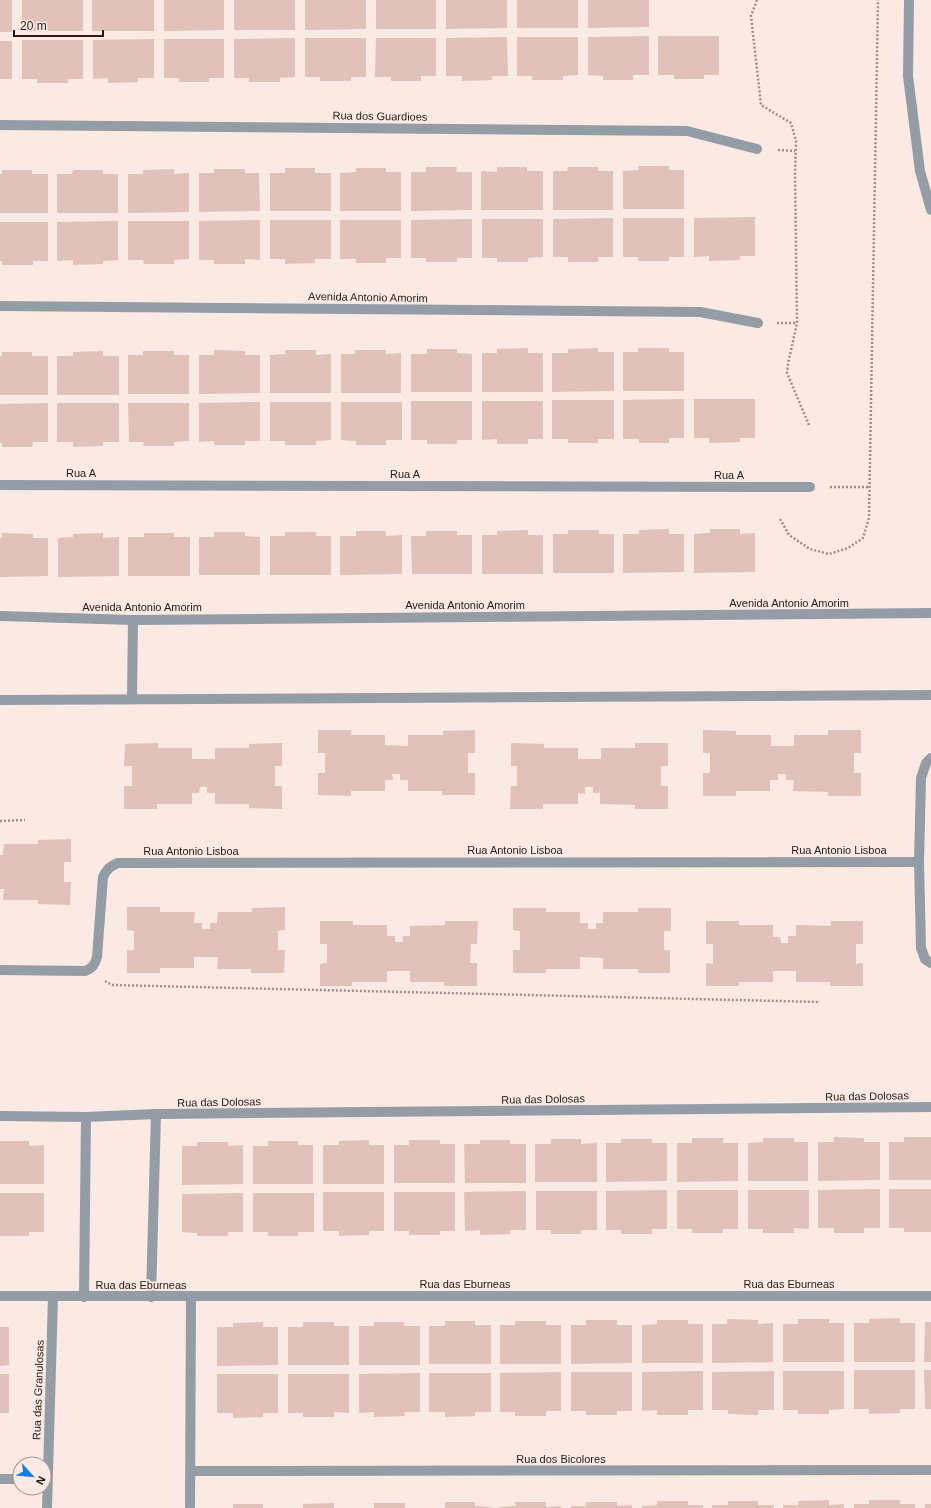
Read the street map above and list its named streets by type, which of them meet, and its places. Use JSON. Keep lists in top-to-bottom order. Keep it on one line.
{"streets":{"street":["Rua dos Guardioes","Avenida Antonio Amorim","Rua A","Rua Antonio Lisboa","Rua das Dolosas","Rua das Eburneas","Rua das Granulosas","Rua dos Bicolores"]},"crossings":[["Rua das Eburneas","Rua das Granulosas"]],"scale_bar":"20 m","north":"bottom right"}
